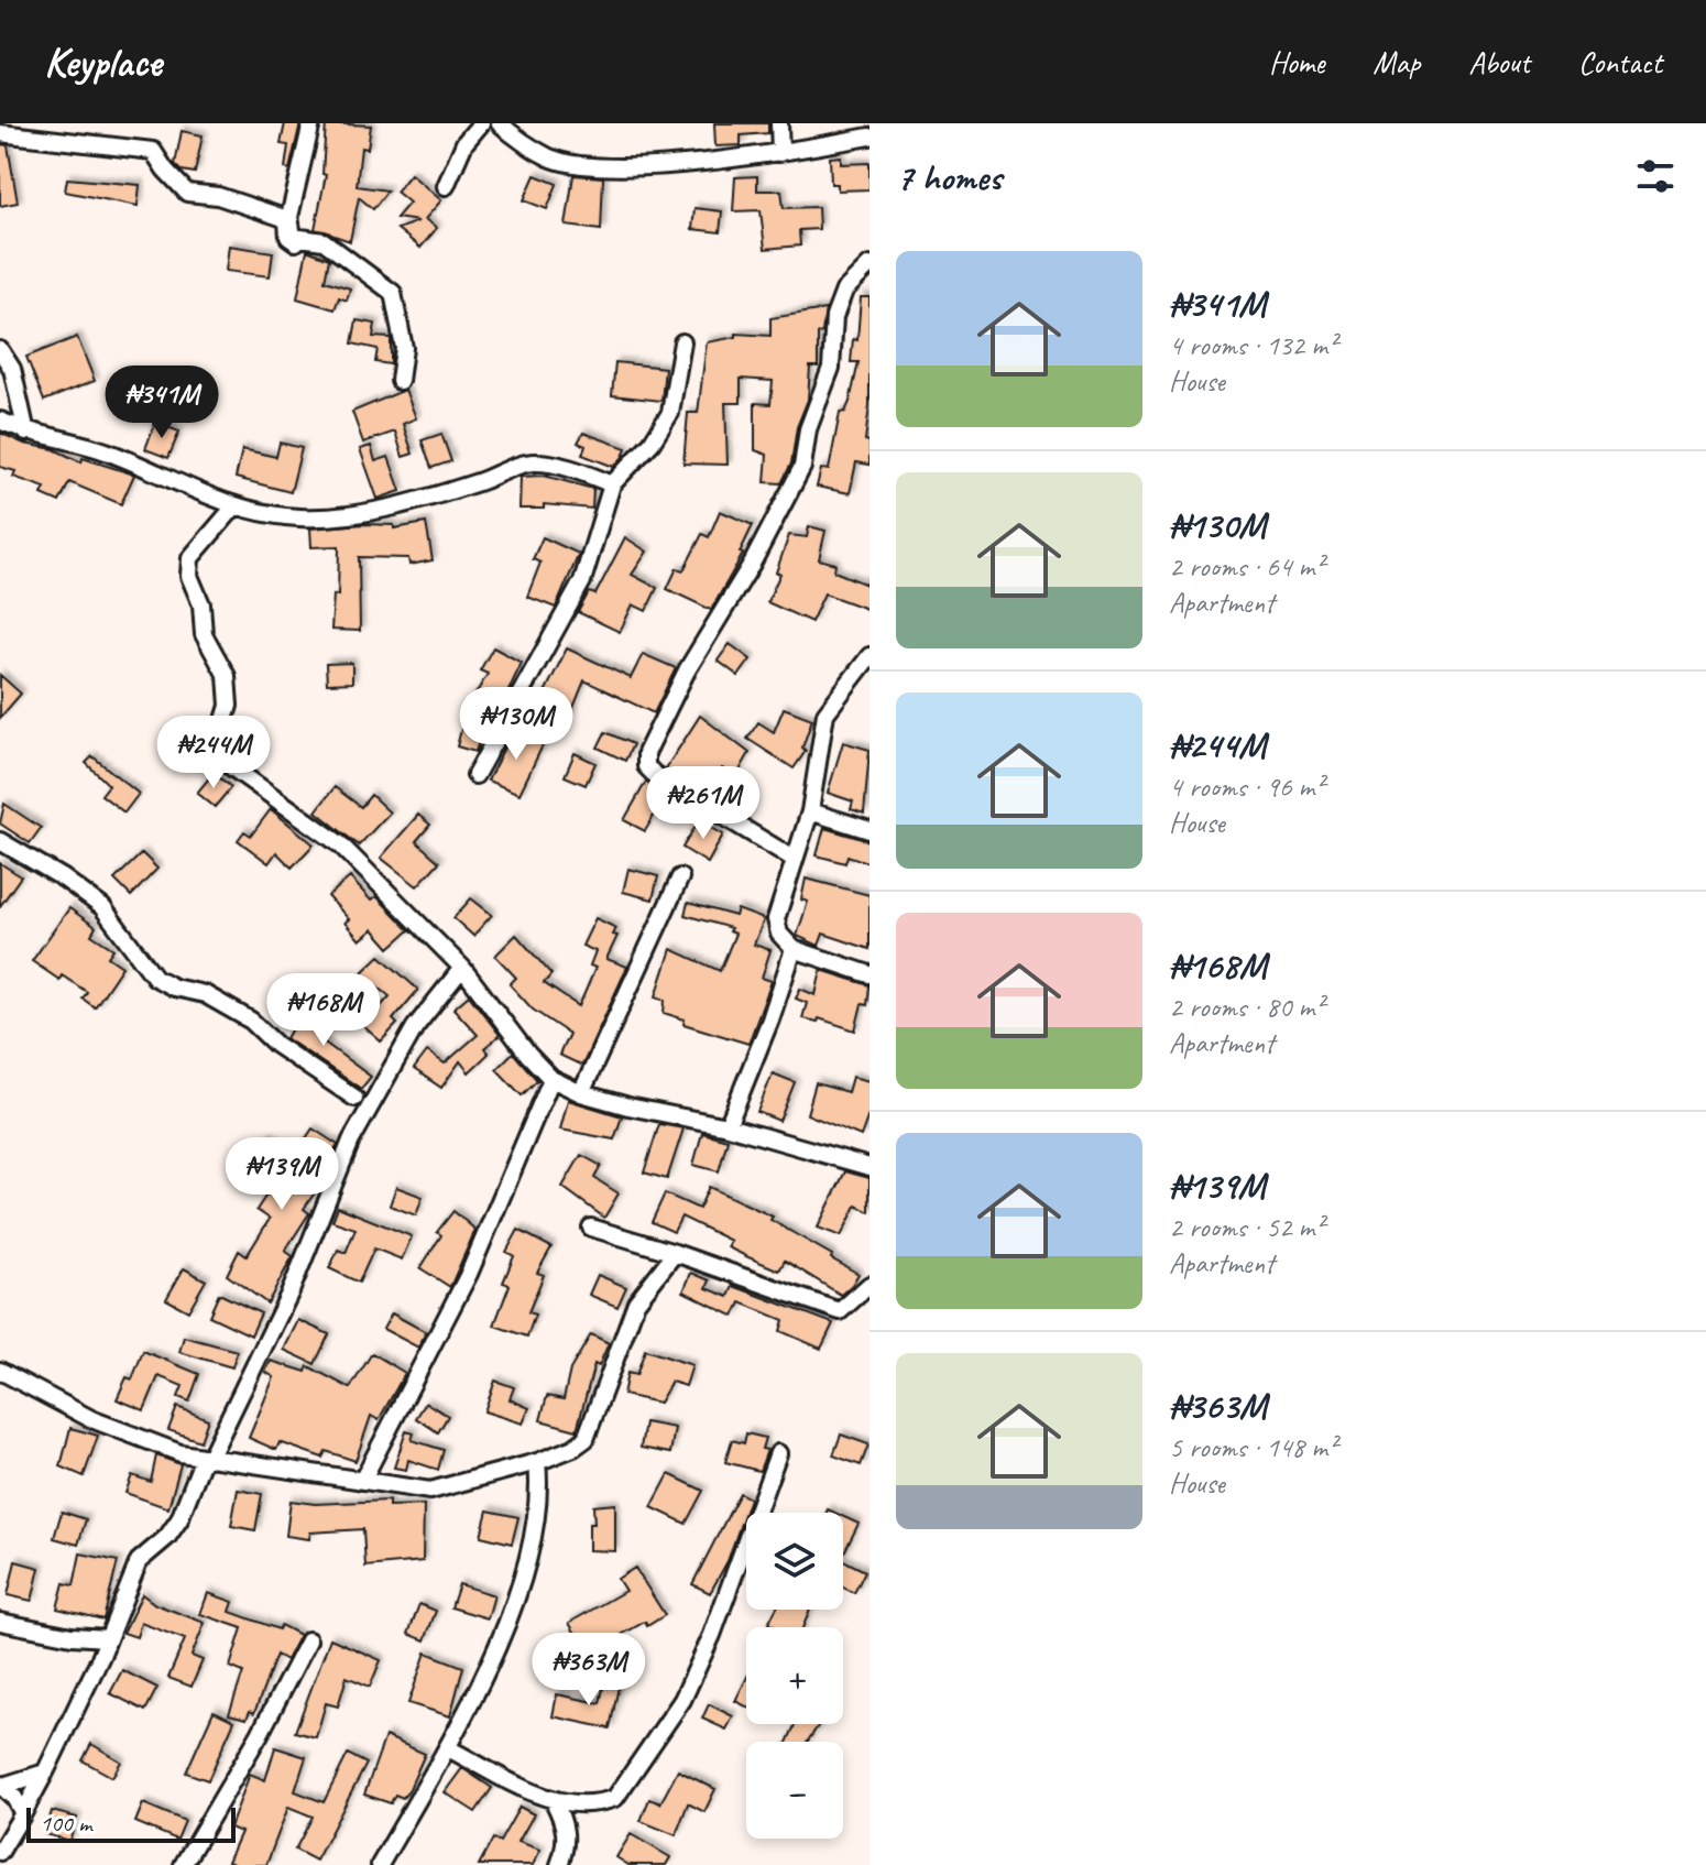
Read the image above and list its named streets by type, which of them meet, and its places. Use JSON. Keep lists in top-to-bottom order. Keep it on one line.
{"scale_bar":"100 m","page":{"header":"Keyplace","nav":["Home","Map","About","Contact"],"heading":"7 homes","list":[{"name":"₦341M","note":"4 rooms · 132 m² · House"},{"name":"₦130M","note":"2 rooms · 64 m² · Apartment"},{"name":"₦244M","note":"4 rooms · 96 m² · House"},{"name":"₦168M","note":"2 rooms · 80 m² · Apartment"},{"name":"₦139M","note":"2 rooms · 52 m² · Apartment"},{"name":"₦363M","note":"5 rooms · 148 m² · House"}],"price":["₦341M","₦130M","₦244M","₦261M","₦168M","₦139M","₦363M"],"map_buttons":["+","−"],"scale":"100 m"}}
